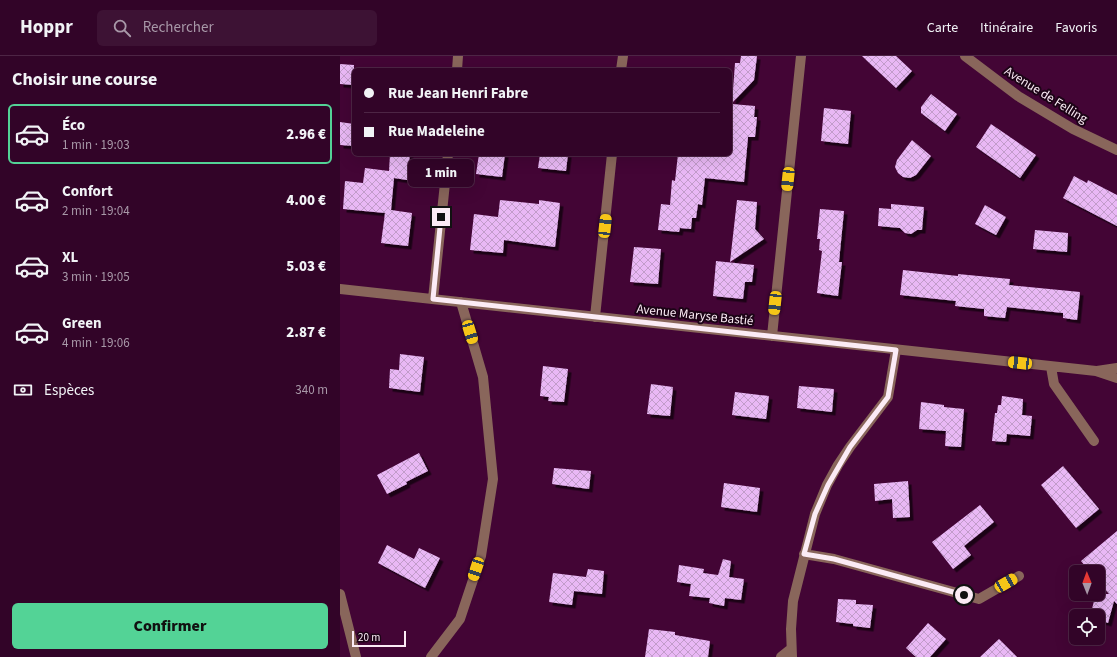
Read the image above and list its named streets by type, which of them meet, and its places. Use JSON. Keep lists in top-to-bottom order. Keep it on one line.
{"streets":{"street":["Avenue de Felling","Avenue Maryse Bastié"]},"scale_bar":"20 m","north":"top","page":{"header":"Hoppr","search":"Rechercher","nav":["Carte","Itinéraire","Favoris"],"heading":"Choisir une course","banner":["Rue Jean Henri Fabre","Rue Madeleine"],"list":[{"name":"Éco","note":"1 min · 19:03","value":"2.96 €"},{"name":"Confort","note":"2 min · 19:04","value":"4.00 €"},{"name":"XL","note":"3 min · 19:05","value":"5.03 €"},{"name":"Green","note":"4 min · 19:06","value":"2.87 €"}],"bubble":"1 min","pay":["Espèces","340 m"],"buttons":"Confirmer","scale":"20 m"}}
